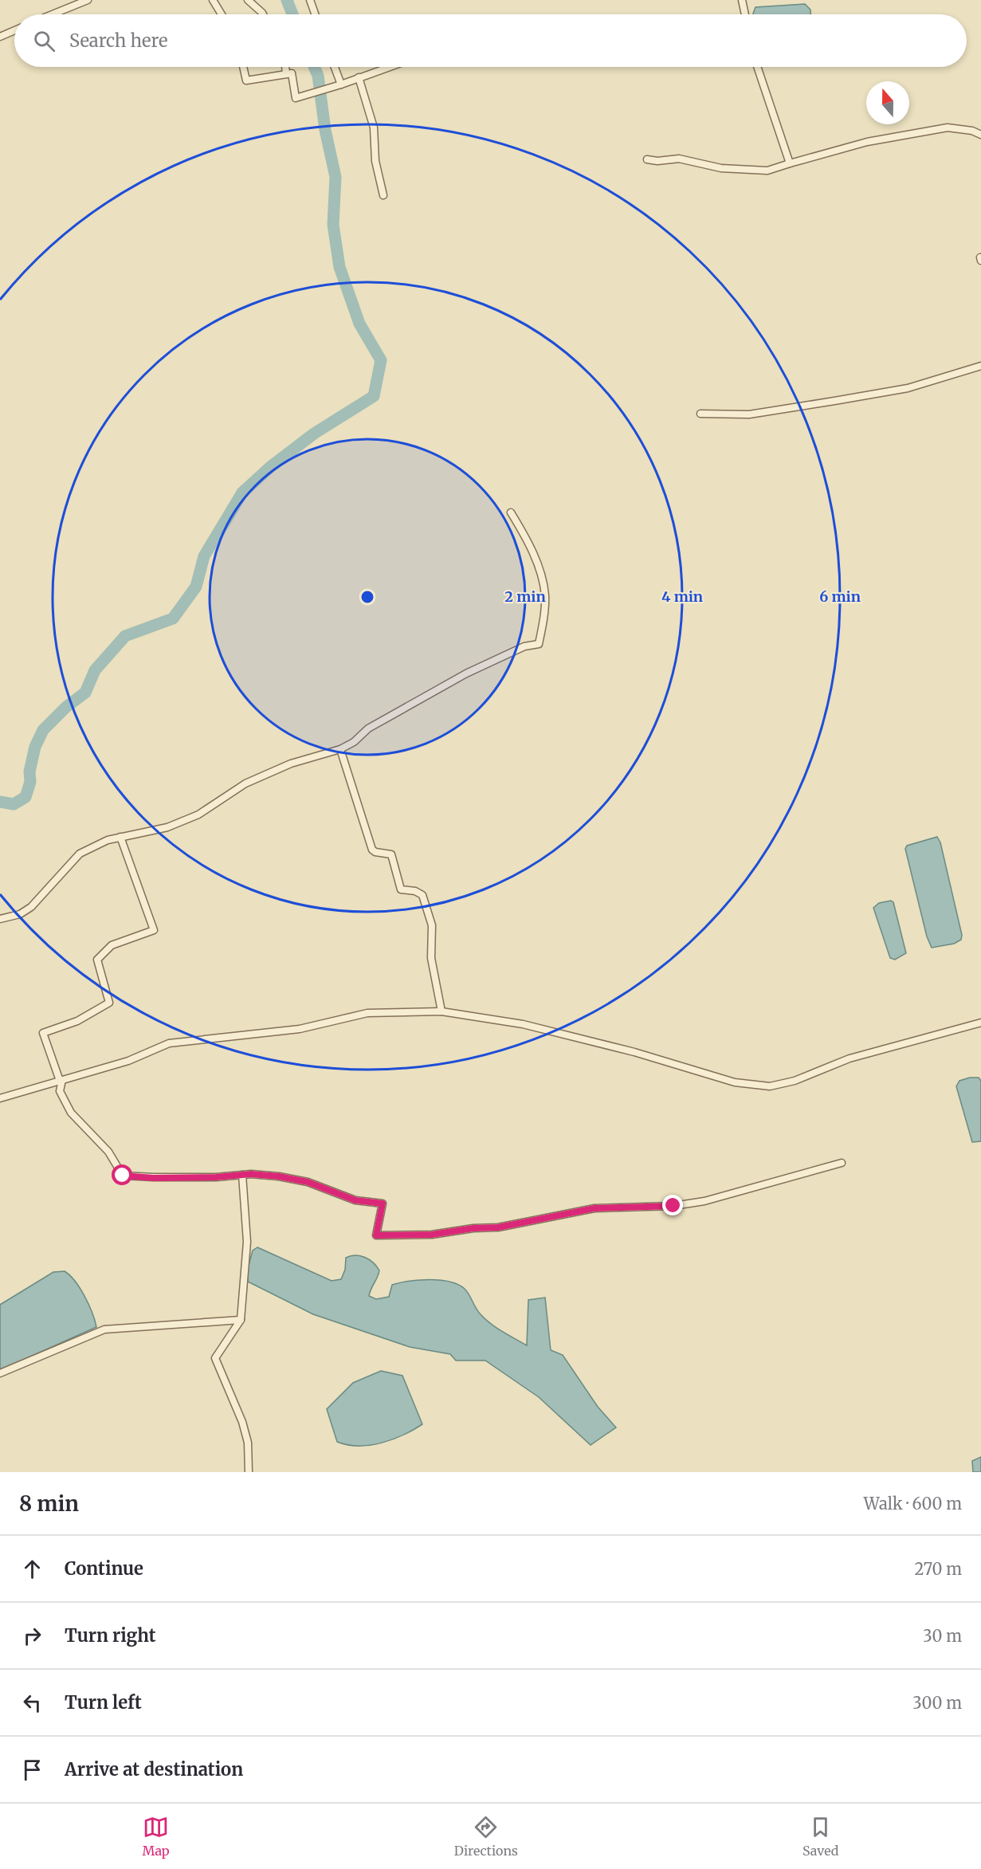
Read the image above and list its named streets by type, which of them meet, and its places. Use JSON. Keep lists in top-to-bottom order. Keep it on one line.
{"north":"top","page":{"search":"Search here","heading":["8 min","Walk · 600 m"],"list":[["Continue","270 m"],["Turn right","30 m"],["Turn left","300 m"],"Arrive at destination"],"nav":["Map","Directions","Saved"]},"rings":["2 min","4 min","6 min"]}
